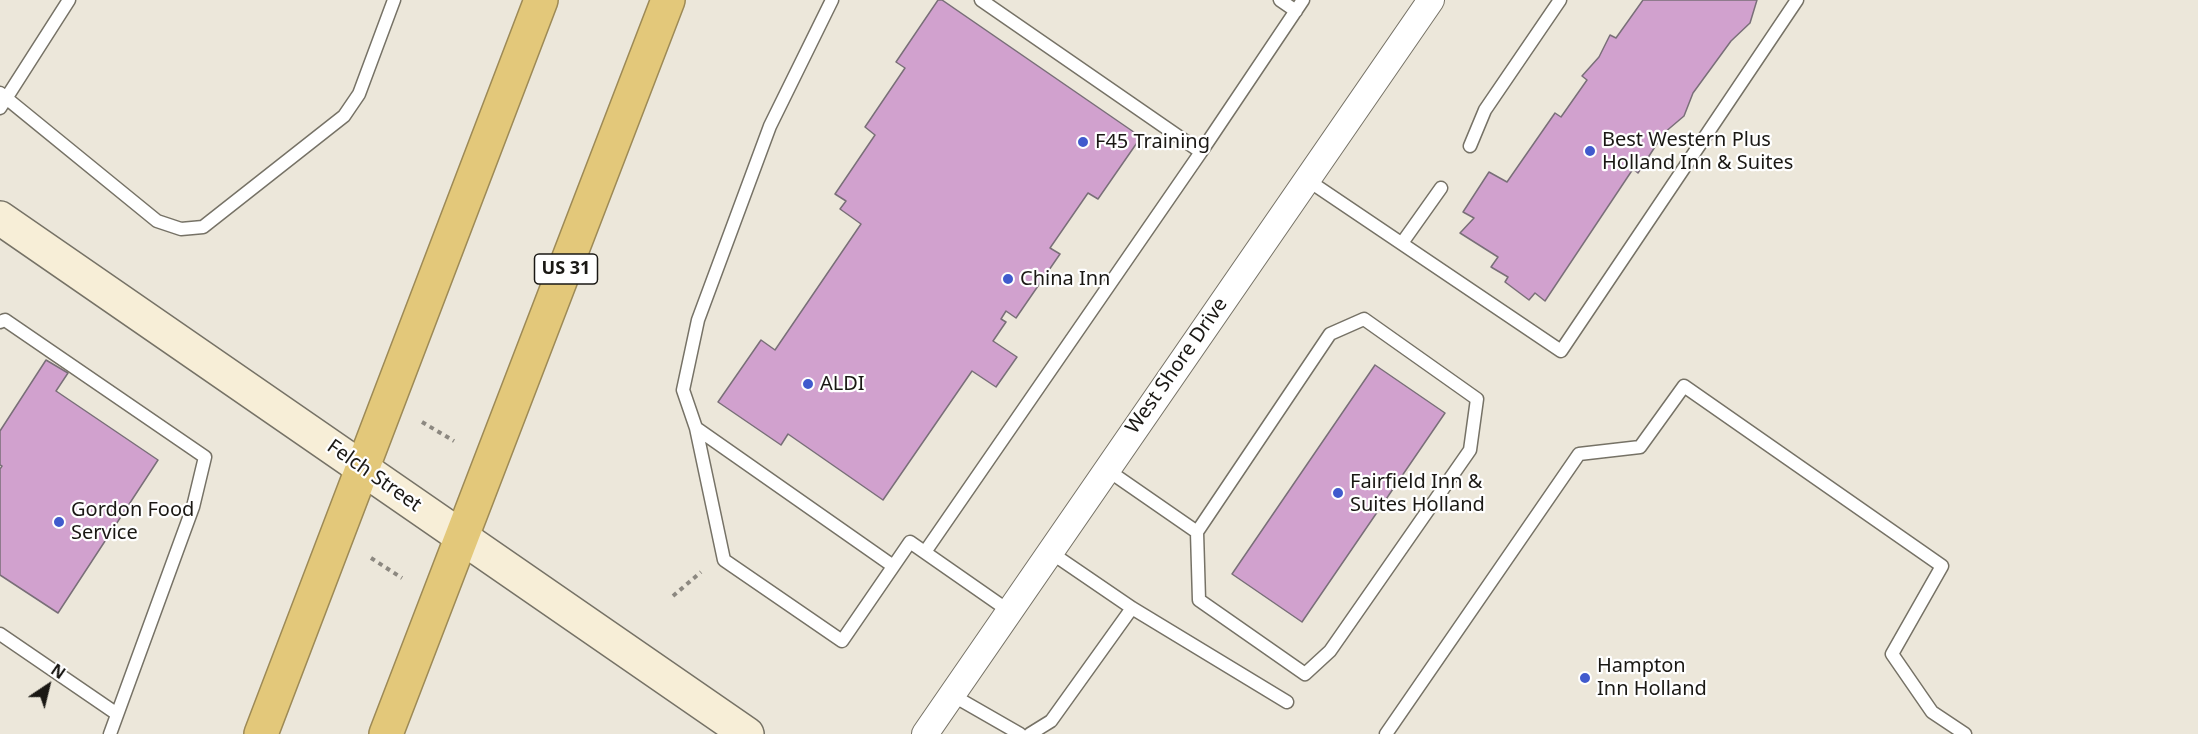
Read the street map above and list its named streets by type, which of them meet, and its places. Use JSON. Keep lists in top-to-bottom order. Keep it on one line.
{"streets":{"highway":["US 31"],"street":["West Shore Drive","Felch Street"]},"crossings":[["US 31","Felch Street"]],"places":["F45 Training","Best Western Plus Holland Inn & Suites","China Inn","ALDI","Fairfield Inn & Suites Holland","Gordon Food Service","Hampton Inn Holland"],"north":"top right"}
